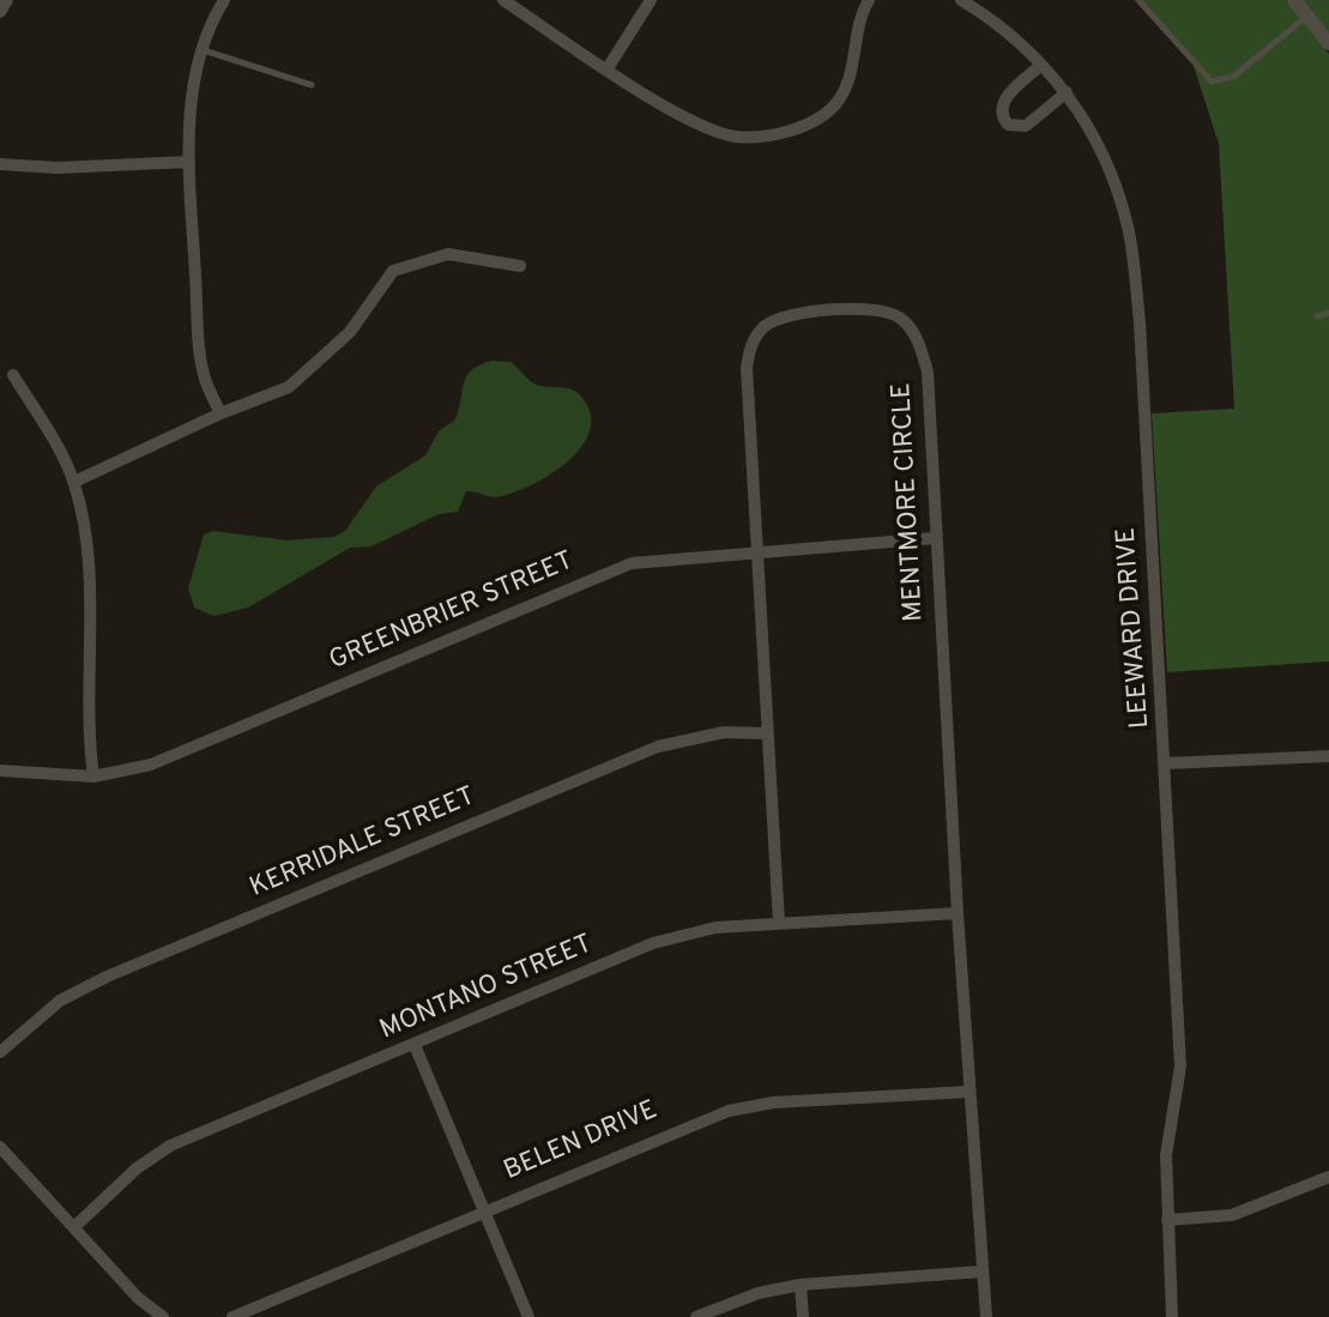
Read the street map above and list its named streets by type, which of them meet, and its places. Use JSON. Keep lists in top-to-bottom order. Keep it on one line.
{"streets":{"street":["MENTMORE CIRCLE","GREENBRIER STREET","LEEWARD DRIVE","KERRIDALE STREET","MONTANO STREET","BELEN DRIVE"]},"crossings":[["MENTMORE CIRCLE","GREENBRIER STREET"],["MENTMORE CIRCLE","KERRIDALE STREET"],["MENTMORE CIRCLE","MONTANO STREET"],["MENTMORE CIRCLE","BELEN DRIVE"]]}
